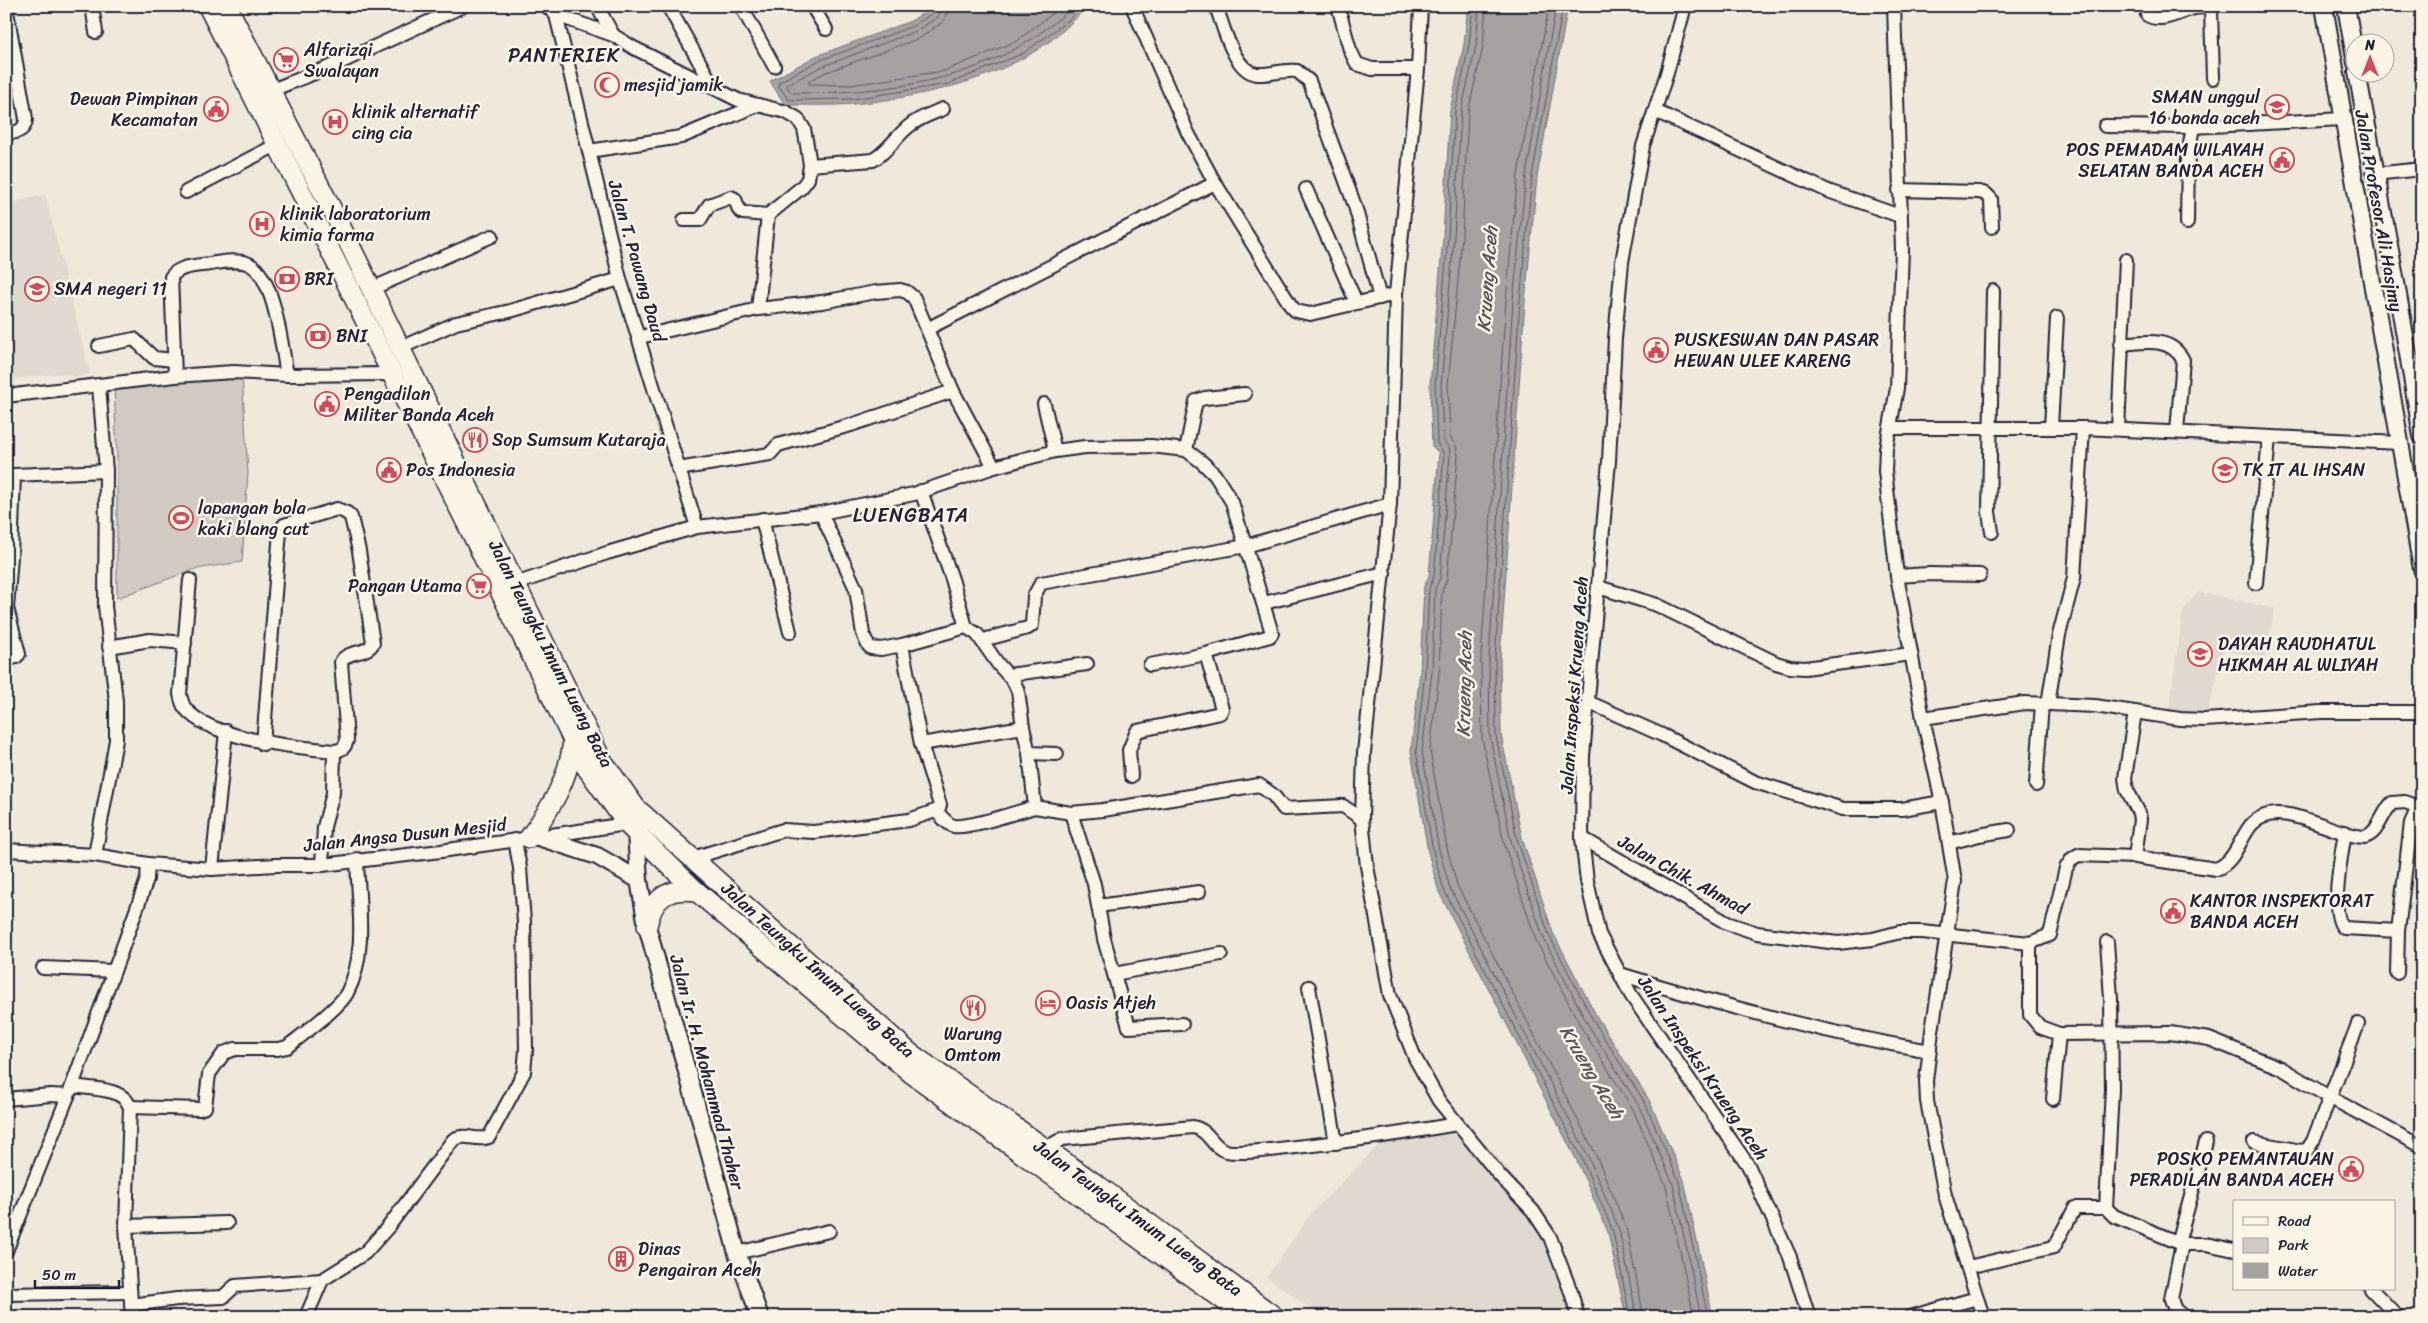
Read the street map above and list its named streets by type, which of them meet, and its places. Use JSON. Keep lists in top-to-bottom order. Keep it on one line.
{"streets":{"highway":["Jalan Teungku Imum Lueng Bata"],"main road":["Jalan Profesor Ali Hasjmy","Jalan Ir. H. Mohammad Thaher"],"street":["Jalan T. Pawang Daud","Jalan Inspeksi Krueng Aceh","Jalan Angsa Dusun Mesjid","Jalan Chik. Ahmad"]},"crossings":[["Jalan Teungku Imum Lueng Bata","Jalan Angsa Dusun Mesjid"],["Jalan Teungku Imum Lueng Bata","Jalan Ir. H. Mohammad Thaher"],["Jalan Inspeksi Krueng Aceh","Jalan Chik. Ahmad"],["Jalan Angsa Dusun Mesjid","Jalan Ir. H. Mohammad Thaher"]],"districts":["PANTERIEK","LUENGBATA"],"water":["Krueng Aceh"],"places":{"supermarket":["Alfarizqi Swalayan","Pangan Utama"],"mosque":["mesjid jamik"],"school or university":["SMAN unggul 16 banda aceh","SMA negeri 11","TK IT AL IHSAN","DAYAH RAUDHATUL HIKMAH AL WLIYAH"],"public building":["Dewan Pimpinan Kecamatan","POS PEMADAM WILAYAH SELATAN BANDA ACEH","PUSKESWAN DAN PASAR HEWAN ULEE KARENG","Pengadilan Militer Banda Aceh","Pos Indonesia","KANTOR INSPEKTORAT BANDA ACEH","POSKO PEMANTAUAN PERADILAN BANDA ACEH"],"hospital":["klinik alternatif cing cia","klinik laboratorium kimia farma"],"bank":["BRI","BNI"],"restaurant":["Sop Sumsum Kutaraja","Warung Omtom"],"sports":["lapangan bola kaki blang cut"],"hotel":["Oasis Atjeh"],"building":["Dinas Pengairan Aceh"]},"legend":["Road","Park","Water"],"scale_bar":"50 m","north":"top"}
